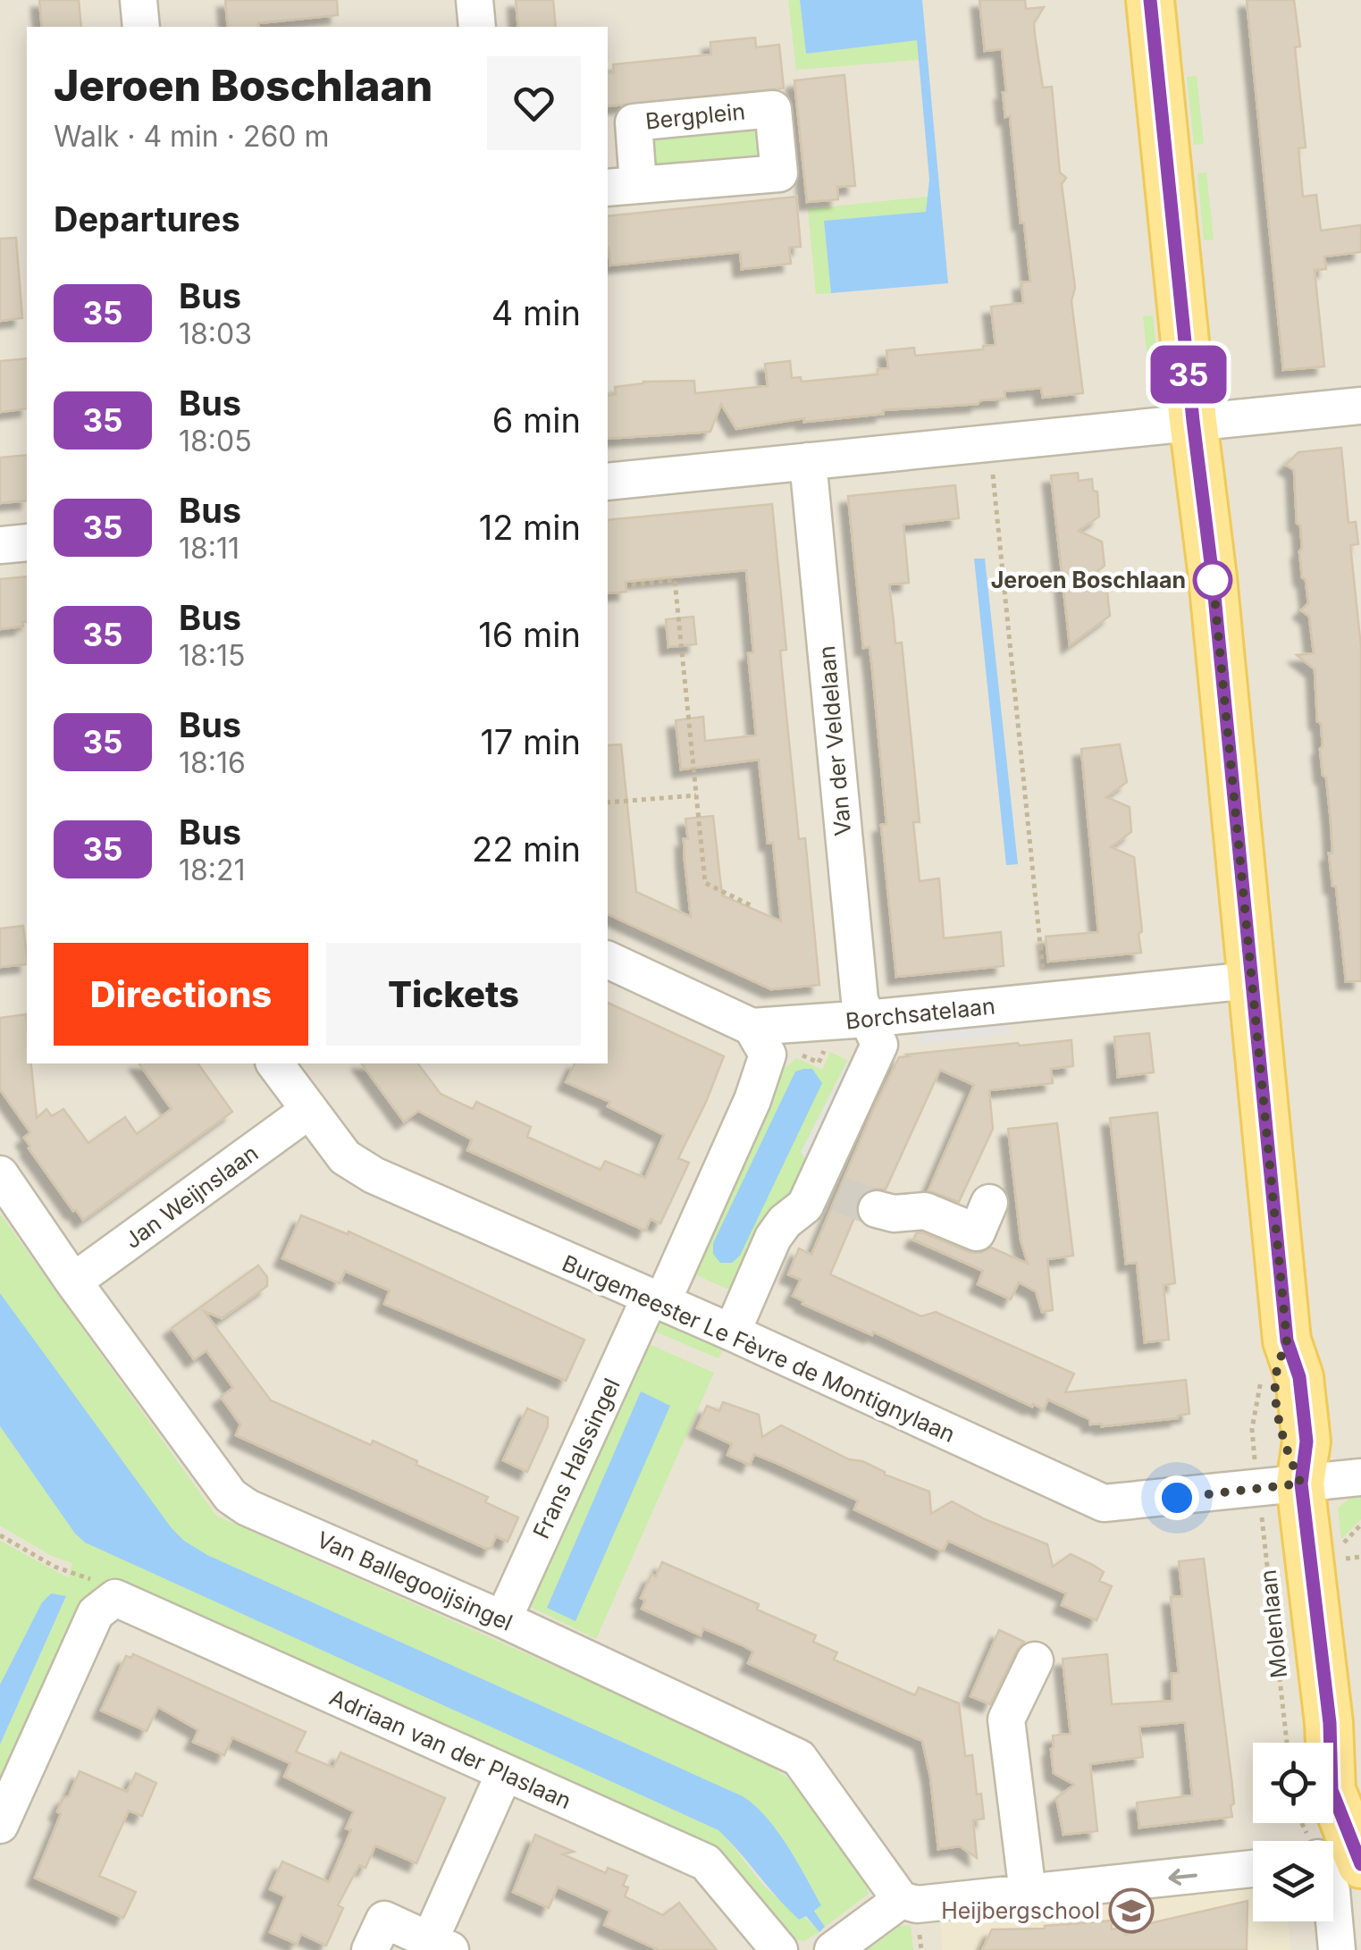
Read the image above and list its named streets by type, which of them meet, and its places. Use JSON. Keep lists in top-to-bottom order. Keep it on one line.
{"streets":{"main road":["Molenlaan"],"street":["Van der Veldelaan","Borchsatelaan","Jan Weijnslaan","Burgemeester Le Fèvre de Montignylaan","Frans Halssingel","Van Ballegooijsingel","Adriaan van der Plaslaan"]},"crossings":[["Van der Veldelaan","Borchsatelaan"],["Borchsatelaan","Frans Halssingel"],["Borchsatelaan","Molenlaan"],["Jan Weijnslaan","Burgemeester Le Fèvre de Montignylaan"],["Jan Weijnslaan","Van Ballegooijsingel"],["Burgemeester Le Fèvre de Montignylaan","Frans Halssingel"],["Burgemeester Le Fèvre de Montignylaan","Molenlaan"],["Frans Halssingel","Van Ballegooijsingel"]],"places":{"other":["Jeroen Boschlaan"],"school or university":["Heijbergschool"]},"lines":["bus line 35"],"page":{"on_map":"35","heading":[["Jeroen Boschlaan","Walk · 4 min · 260 m"],"Departures"],"list":[{"mark":"35","name":"Bus","note":"18:03","value":"4 min"},{"mark":"35","name":"Bus","note":"18:05","value":"6 min"},{"mark":"35","name":"Bus","note":"18:11","value":"12 min"},{"mark":"35","name":"Bus","note":"18:15","value":"16 min"},{"mark":"35","name":"Bus","note":"18:16","value":"17 min"},{"mark":"35","name":"Bus","note":"18:21","value":"22 min"}],"buttons":["Directions","Tickets"]}}
